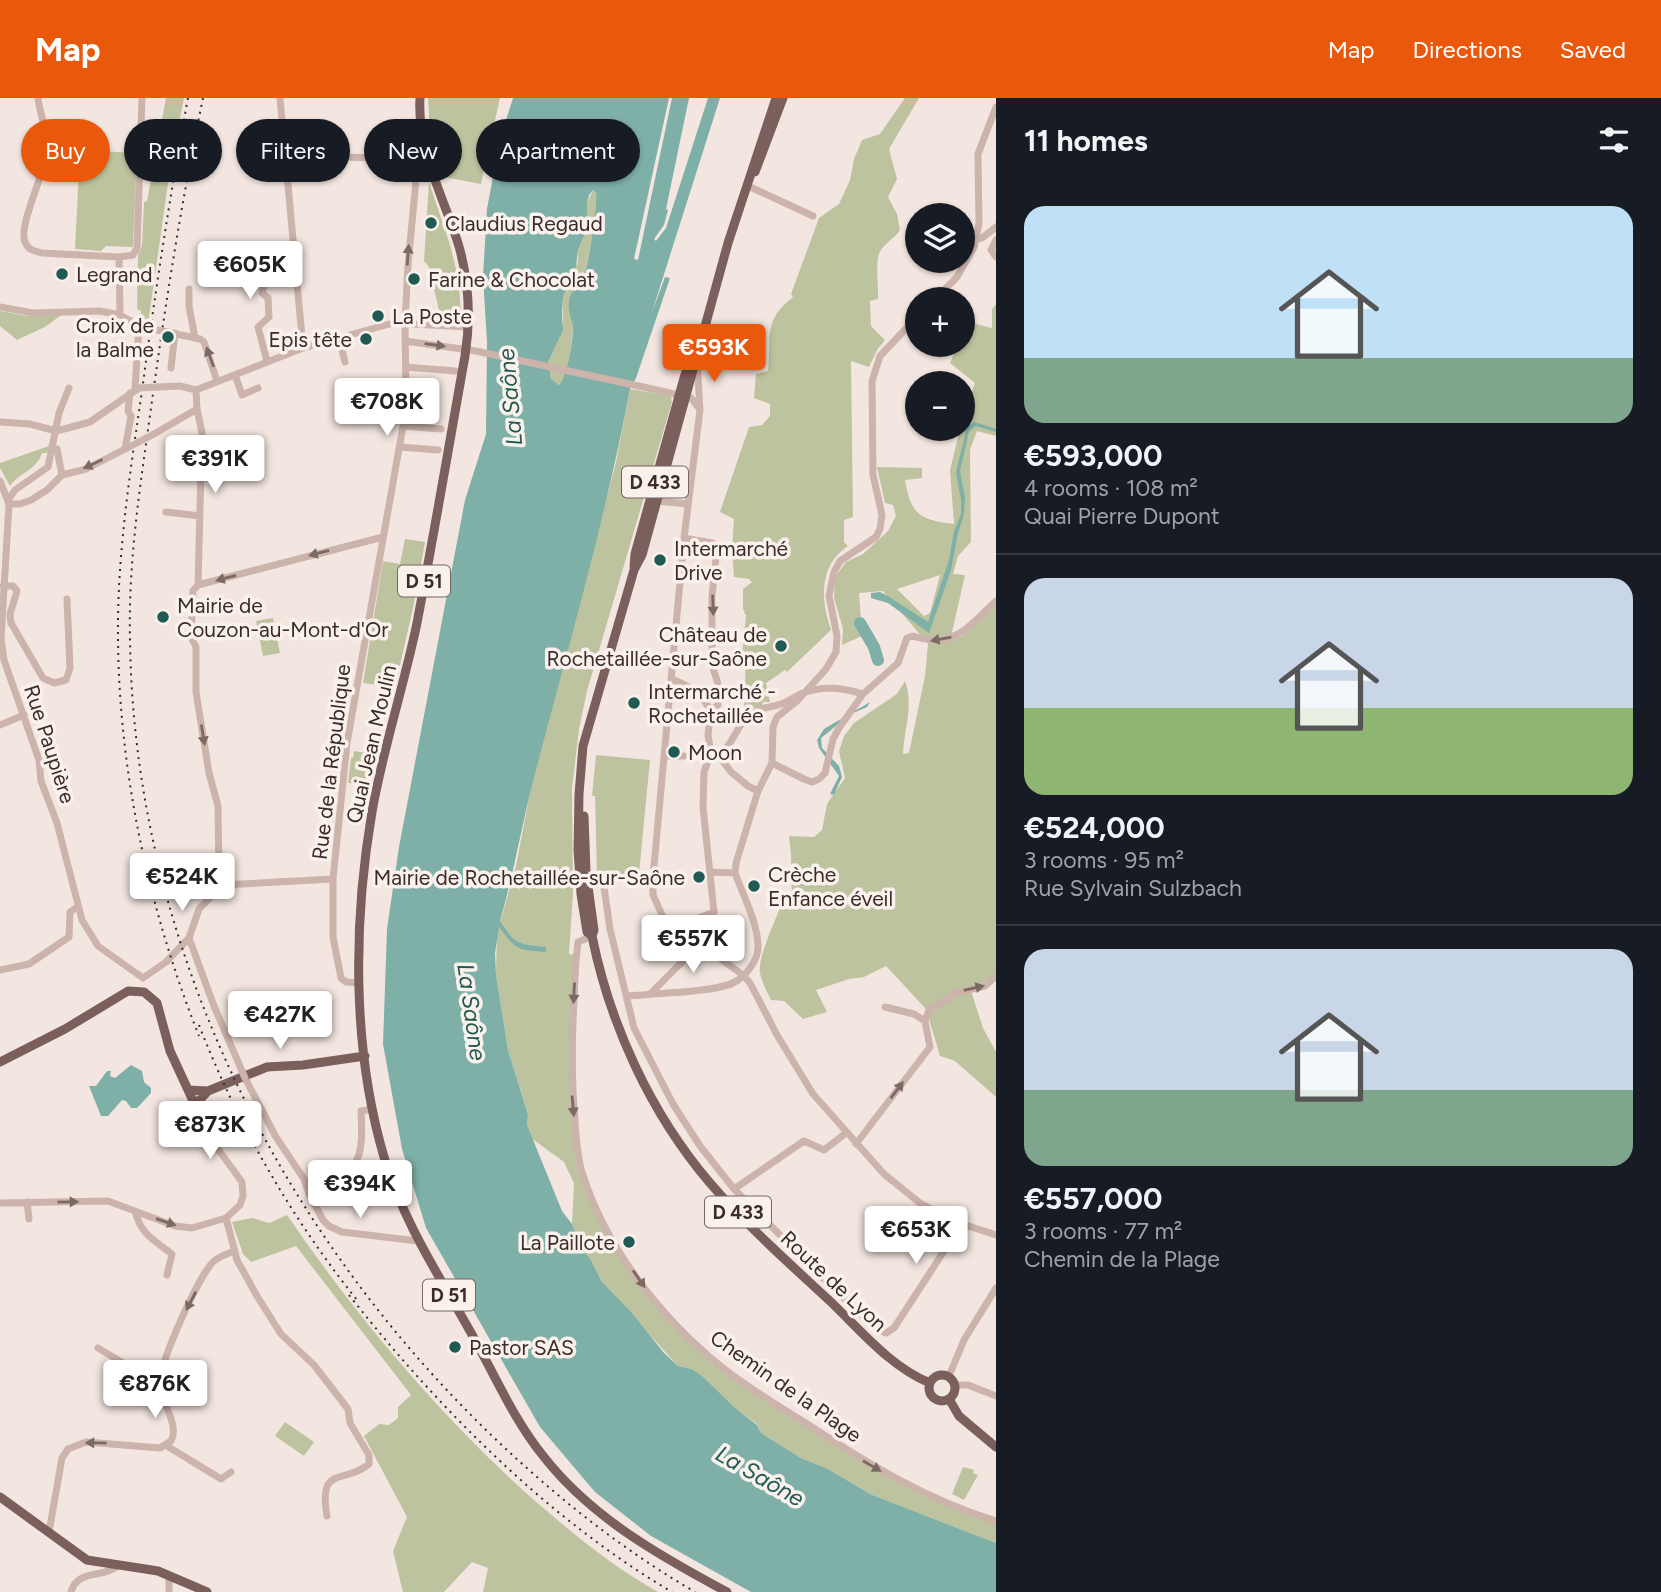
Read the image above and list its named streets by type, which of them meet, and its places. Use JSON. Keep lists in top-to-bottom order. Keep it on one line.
{"streets":{"main road":["D 433","D 51","Quai Jean Moulin","Route de Lyon"],"street":["Rue Paupière","Rue de la République","Chemin de la Plage"]},"crossings":[["D 433","Route de Lyon"],["D 51","Quai Jean Moulin"],["D 51","Rue de la République"],["Quai Jean Moulin","Rue de la République"],["Route de Lyon","Chemin de la Plage"]],"one_way":["Chemin de la Plage"],"water":["La Saône"],"places":["Claudius Regaud","Legrand","Farine & Chocolat","La Poste","Croix de la Balme","Epis tête","Intermarché Drive","Mairie de Couzon-au-Mont-d'Or","Château de Rochetaillée-sur-Saône","Intermarché - Rochetaillée","Moon","Mairie de Rochetaillée-sur-Saône","Crèche Enfance éveil","La Paillote","Pastor SAS"],"page":{"header":"Map","nav":["Map","Directions","Saved"],"heading":"11 homes","chip":["Buy","Rent","Filters","New","Apartment"],"list":[{"name":"€593,000","note":"4 rooms · 108 m² · Quai Pierre Dupont"},{"name":"€524,000","note":"3 rooms · 95 m² · Rue Sylvain Sulzbach"},{"name":"€557,000","note":"3 rooms · 77 m² · Chemin de la Plage"}],"map_buttons":["+","−"],"price":["€605K","€593K","€708K","€391K","€524K","€557K","€427K","€873K","€394K","€653K","€876K"]}}
